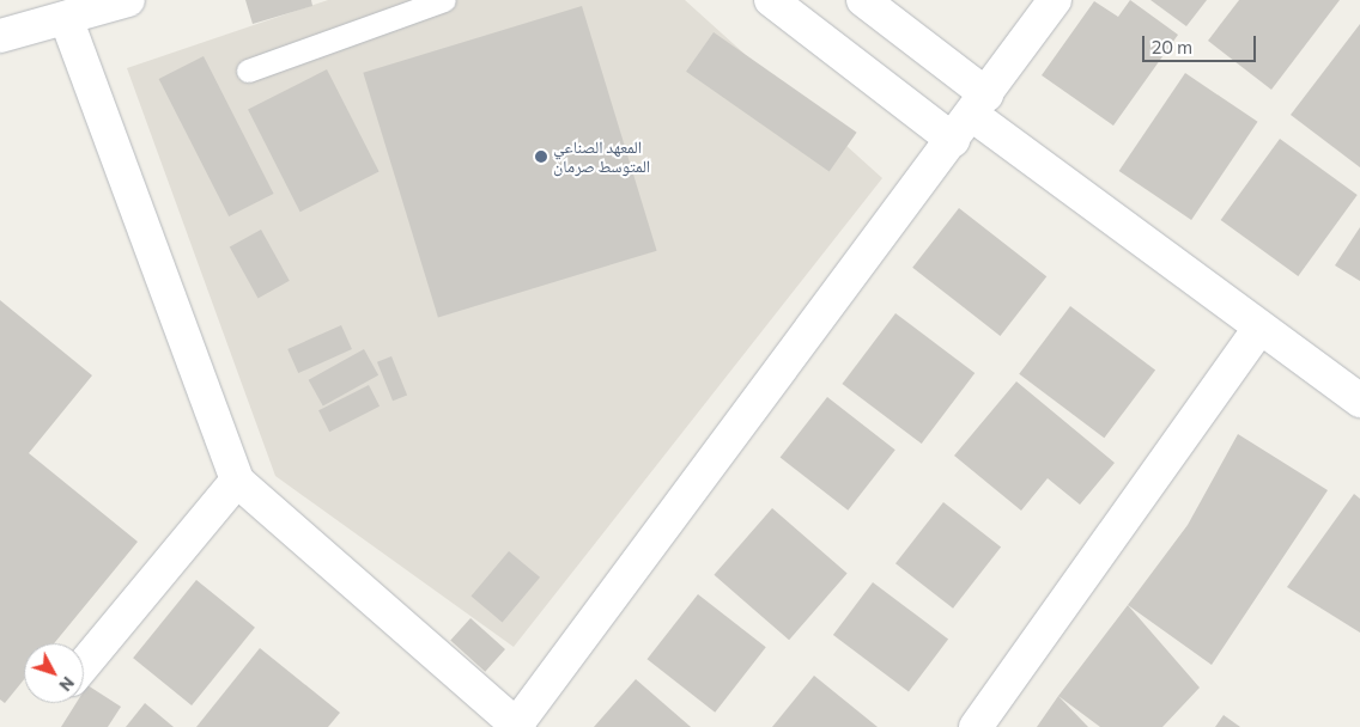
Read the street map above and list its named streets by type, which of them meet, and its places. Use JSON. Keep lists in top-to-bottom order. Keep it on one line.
{"places":["المعهد الصناعي المتوسط صرمان"],"scale_bar":"20 m","north":"bottom right"}
